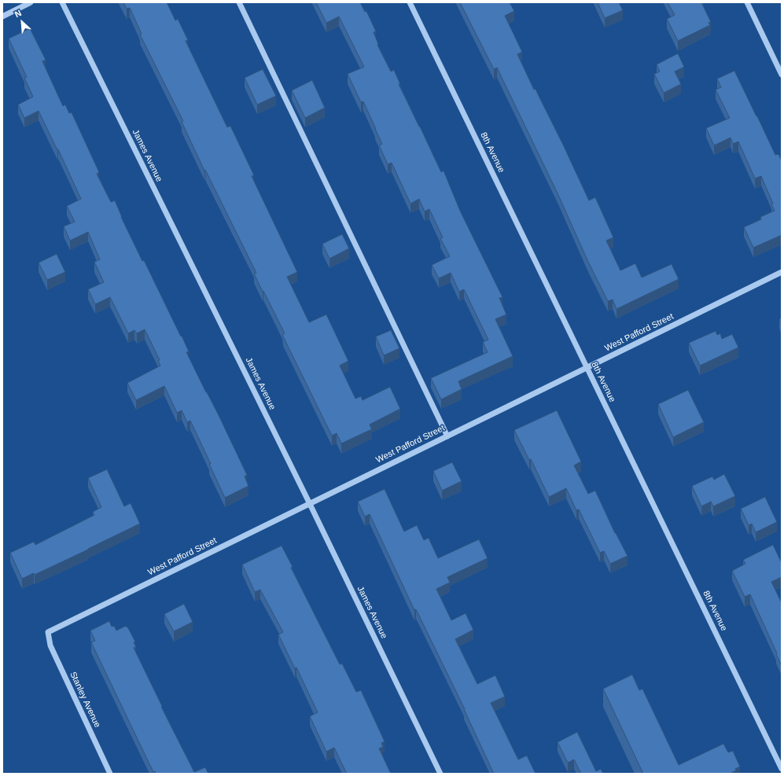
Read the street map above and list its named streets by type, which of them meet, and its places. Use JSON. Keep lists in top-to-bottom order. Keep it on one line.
{"streets":{"street":["8th Avenue","James Avenue","West Pafford Street","Stanley Avenue"]},"crossings":[["8th Avenue","West Pafford Street"],["James Avenue","West Pafford Street"],["West Pafford Street","Stanley Avenue"]],"north":"top left"}
